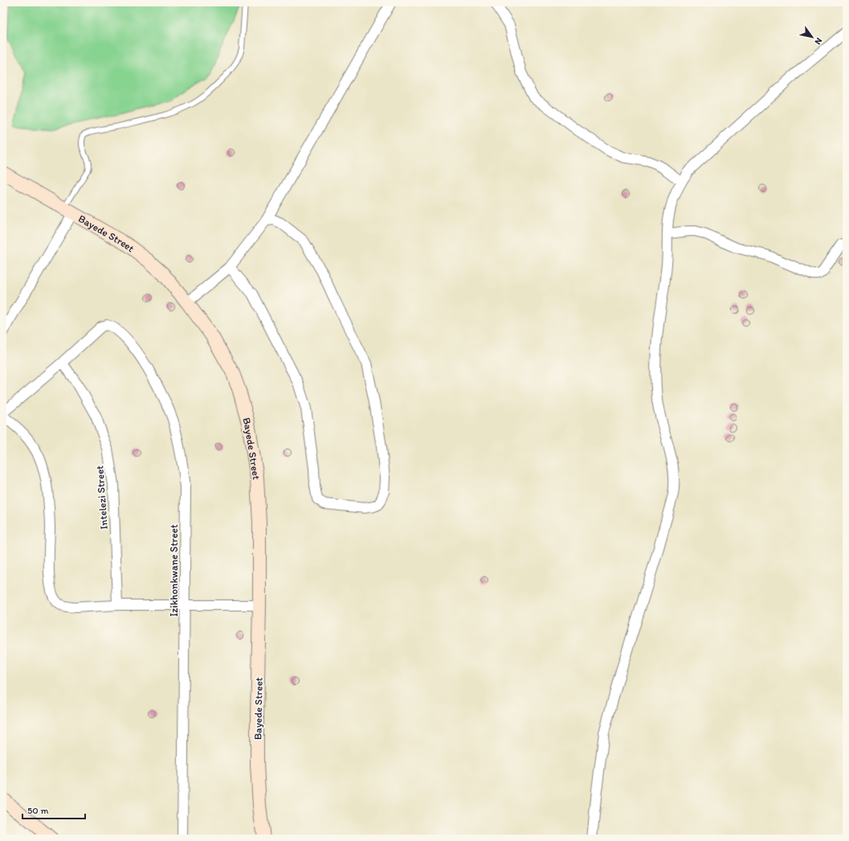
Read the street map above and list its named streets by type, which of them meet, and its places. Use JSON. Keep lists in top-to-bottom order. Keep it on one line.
{"streets":{"street":["Bayede Street","Intelezi Street","Izikhonkwane Street"]},"crossings":[["Intelezi Street","Izikhonkwane Street"]],"scale_bar":"50 m","north":"bottom right"}
